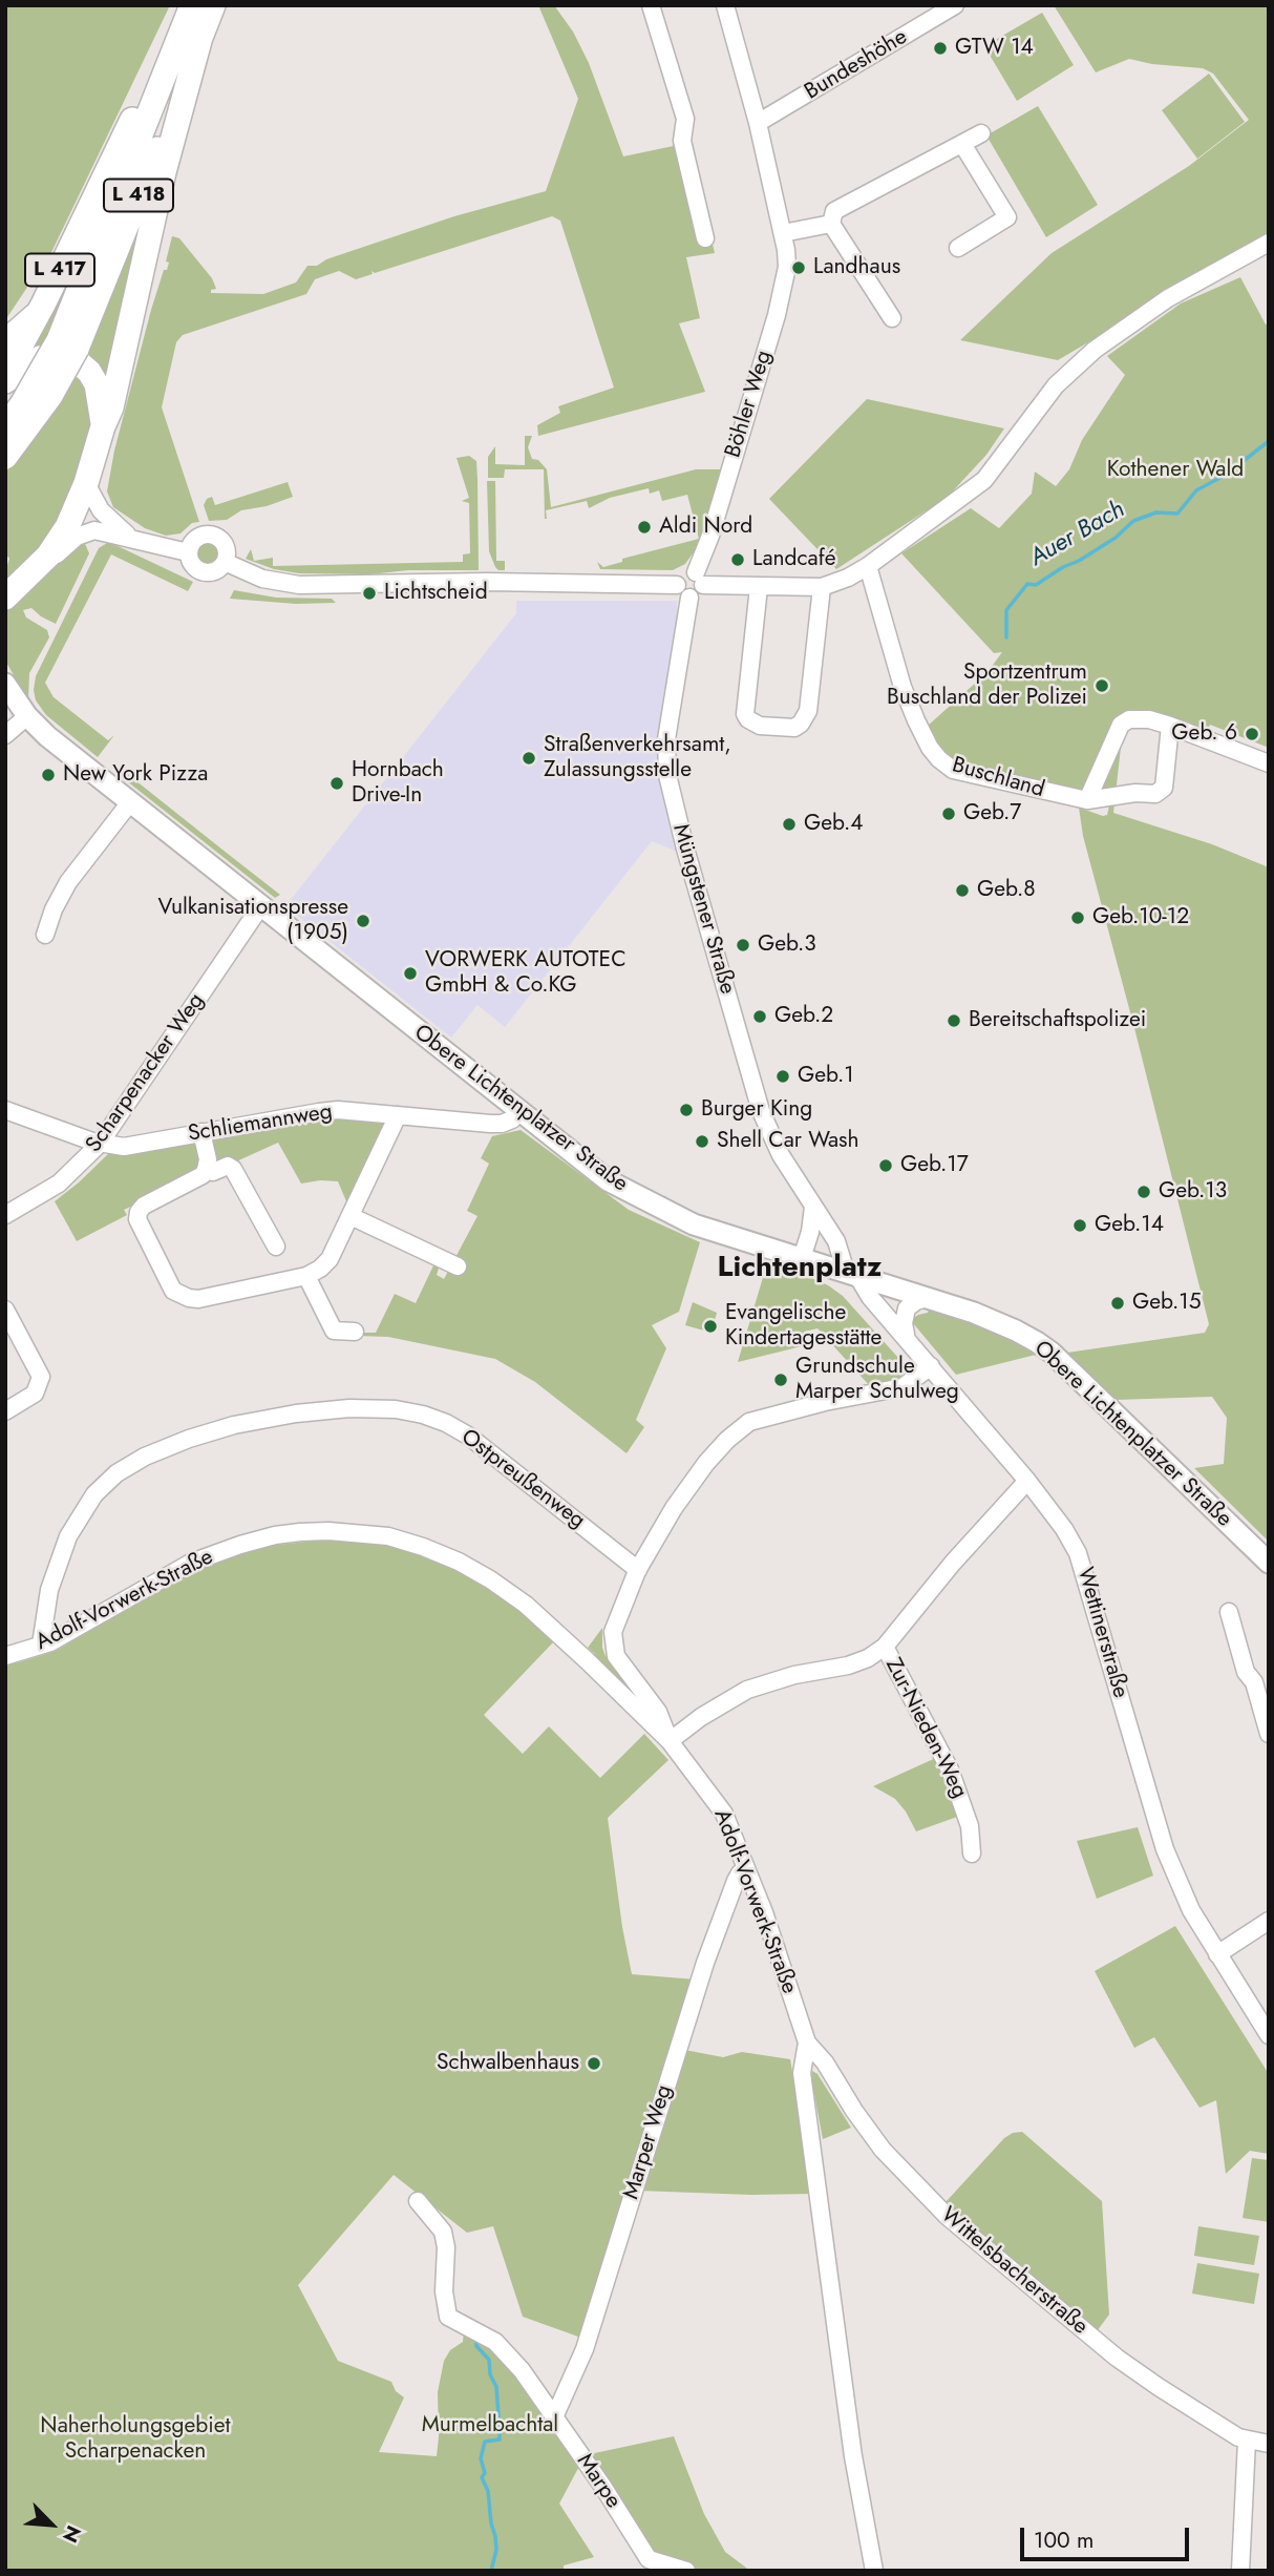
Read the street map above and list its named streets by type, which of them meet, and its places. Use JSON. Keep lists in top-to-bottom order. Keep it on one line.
{"streets":{"highway":["L 418","L 417"],"main road":["Obere Lichtenplatzer Straße"],"street":["Bundeshöhe","Böhler Weg","Buschland","Müngstener Straße","Scharpenacker Weg","Schliemannweg","Ostpreußenweg","Adolf-Vorwerk-Straße","Wettinerstraße","Zur-Nieden-Weg","Marper Weg","Wittelsbacherstraße","Marpe"]},"crossings":[["Bundeshöhe","Böhler Weg"],["L 418","L 417"],["Böhler Weg","Müngstener Straße"],["Müngstener Straße","Obere Lichtenplatzer Straße"],["Müngstener Straße","Wettinerstraße"],["Scharpenacker Weg","Obere Lichtenplatzer Straße"],["Scharpenacker Weg","Schliemannweg"],["Obere Lichtenplatzer Straße","Schliemannweg"],["Obere Lichtenplatzer Straße","Wettinerstraße"],["Ostpreußenweg","Adolf-Vorwerk-Straße"],["Adolf-Vorwerk-Straße","Zur-Nieden-Weg"],["Adolf-Vorwerk-Straße","Marper Weg"],["Adolf-Vorwerk-Straße","Wittelsbacherstraße"],["Wettinerstraße","Zur-Nieden-Weg"],["Marper Weg","Marpe"]],"districts":["Lichtenplatz"],"water":["Auer Bach"],"parks":["Kothener Wald","Murmelbachtal","Naherholungsgebiet Scharpenacken"],"places":["GTW 14","Landhaus","Aldi Nord","Landcafé","Lichtscheid","Sportzentrum Buschland der Polizei","Geb. 6","Straßenverkehrsamt, Zulassungsstelle","New York Pizza","Hornbach Drive-In","Geb.7","Geb.4","Geb.8","Geb.10-12","Vulkanisationspresse (1905)","Geb.3","VORWERK AUTOTEC GmbH & Co.KG","Geb.2","Bereitschaftspolizei","Geb.1","Burger King","Shell Car Wash","Geb.17","Geb.13","Geb.14","Geb.15","Evangelische Kindertagesstätte","Grundschule Marper Schulweg","Schwalbenhaus"],"scale_bar":"100 m","north":"bottom right"}
